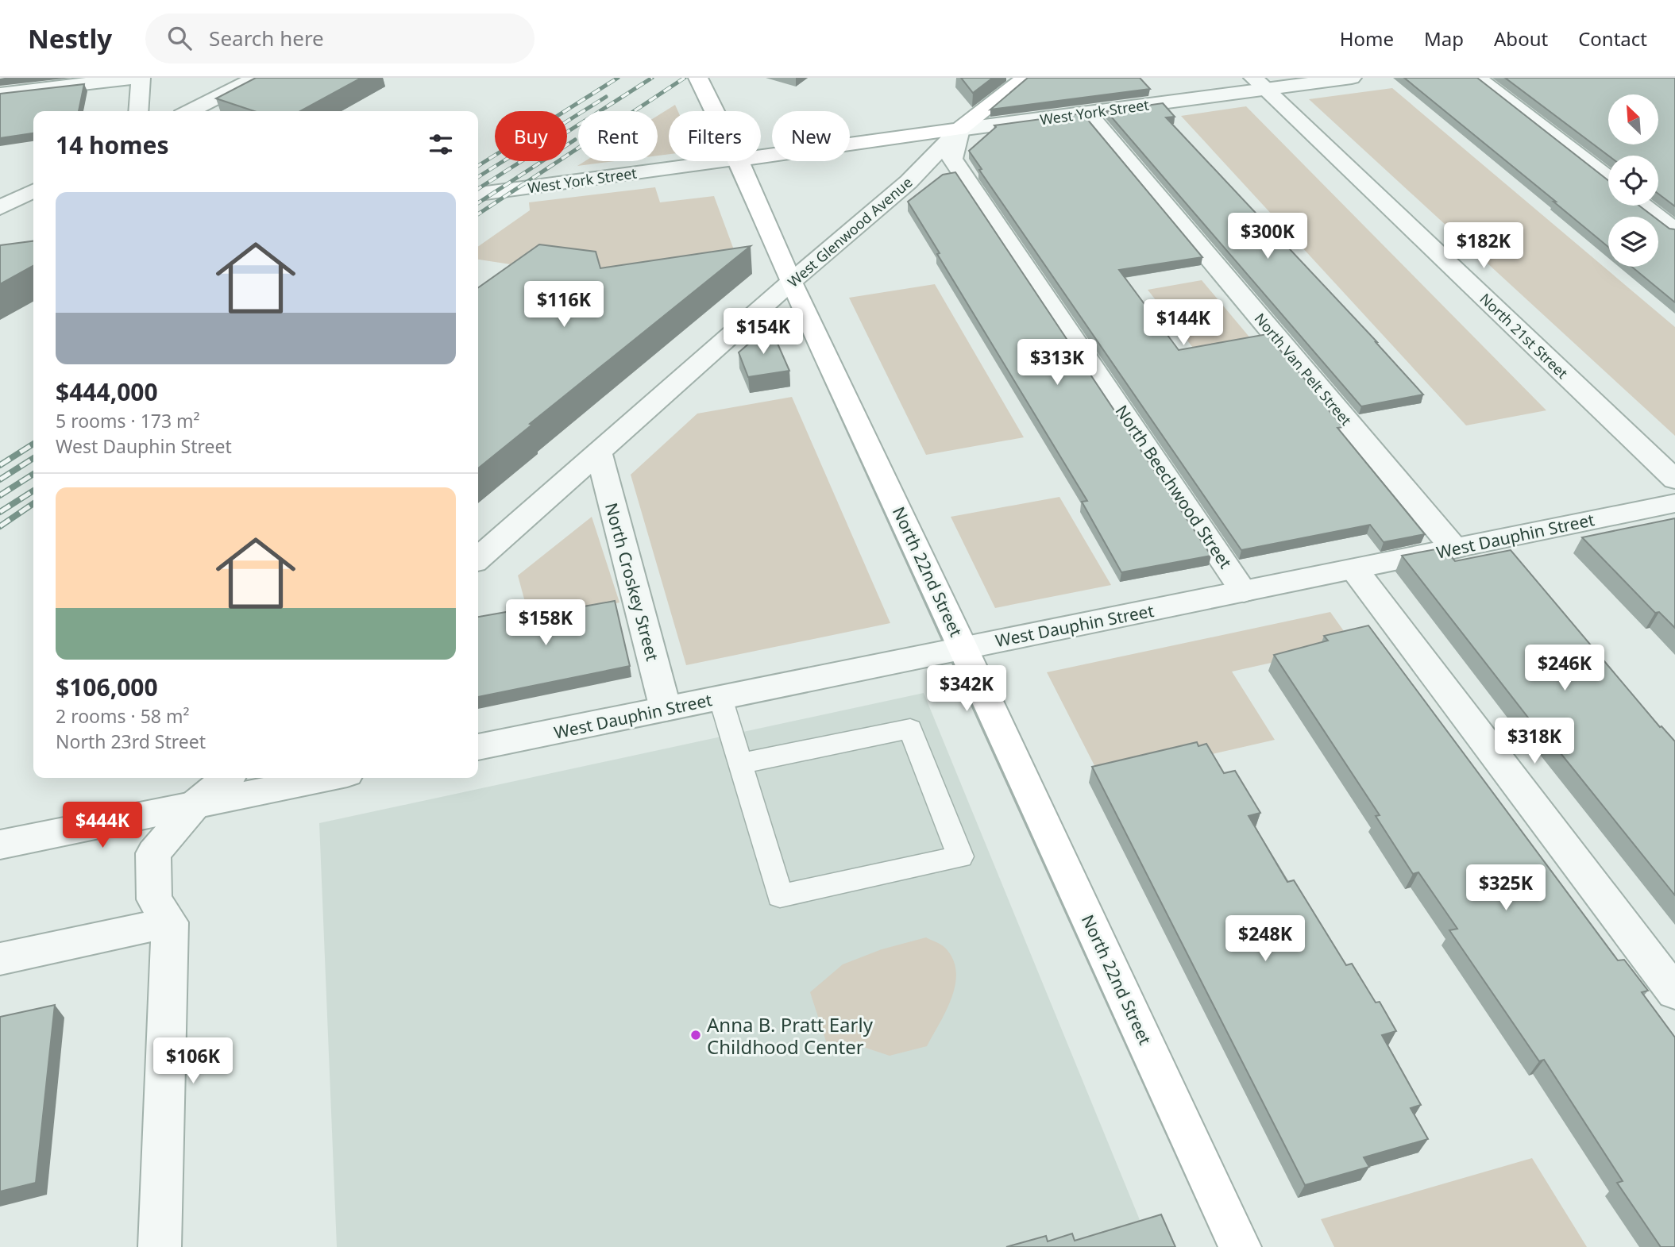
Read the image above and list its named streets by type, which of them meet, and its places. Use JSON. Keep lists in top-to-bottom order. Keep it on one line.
{"streets":{"main road":["West York Street","West Glenwood Avenue","North 22nd Street"],"street":["North 21st Street","North Van Pelt Street","North Beechwood Street","West Dauphin Street","North Croskey Street"]},"crossings":[["West York Street","West Glenwood Avenue"],["West York Street","North 21st Street"],["West York Street","North Van Pelt Street"],["West York Street","North Beechwood Street"],["West Glenwood Avenue","North Beechwood Street"],["West Glenwood Avenue","North 22nd Street"],["West Glenwood Avenue","North Croskey Street"],["North Van Pelt Street","West Dauphin Street"],["North Beechwood Street","West Dauphin Street"],["West Dauphin Street","North 22nd Street"],["West Dauphin Street","North Croskey Street"]],"places":["Anna B. Pratt Early Childhood Center"],"north":"top left","page":{"header":"Nestly","search":"Search here","nav":["Home","Map","About","Contact"],"chip":["Buy","Rent","Filters","New"],"heading":"14 homes","list":[{"name":"$444,000","note":"5 rooms · 173 m² · West Dauphin Street"},{"name":"$106,000","note":"2 rooms · 58 m² · North 23rd Street"}],"price":["$300K","$182K","$116K","$144K","$154K","$313K","$158K","$246K","$342K","$318K","$444K","$325K","$248K","$106K"]}}
